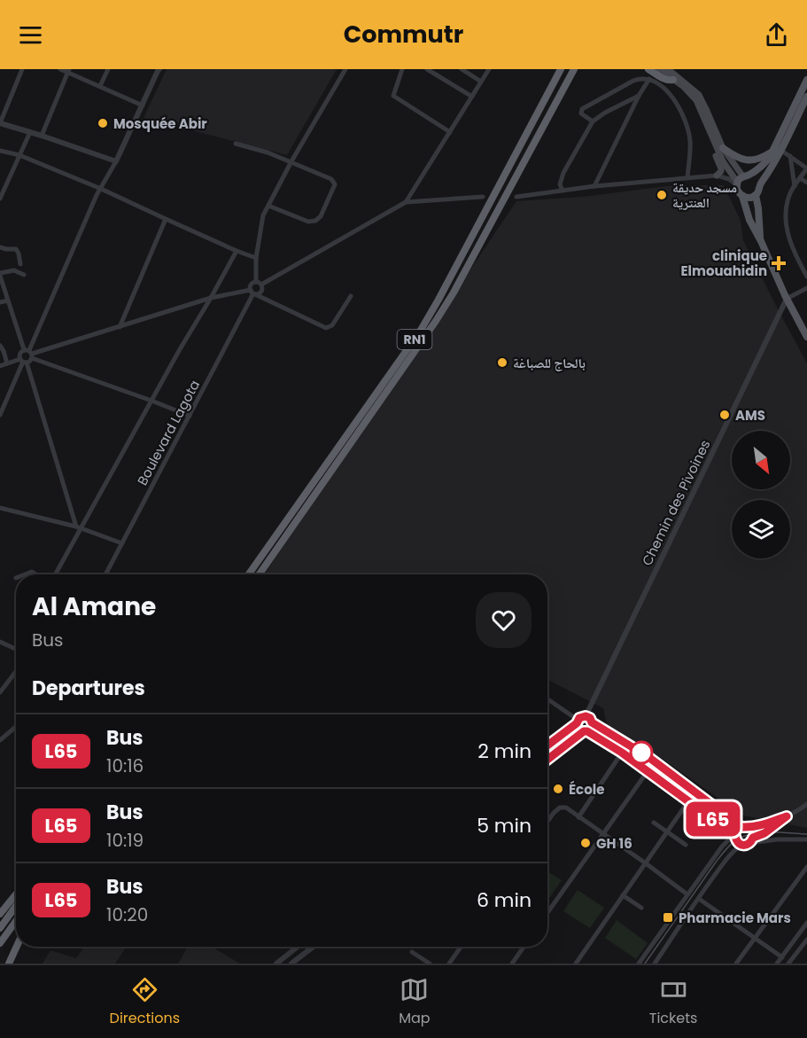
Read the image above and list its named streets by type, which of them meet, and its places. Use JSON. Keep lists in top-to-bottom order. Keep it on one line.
{"streets":{"highway":["RN1"],"street":["Boulevard Lagota","Chemin des Pivoines"]},"places":{"other":["Mosquée Abir","مسجد حديقة العنترية","بالحاج للصباغة","AMS","École","GH 16"],"health":["clinique Elmouahidin"],"transit":["Pharmacie Mars"]},"lines":["bus line L65"],"north":"bottom right","page":{"header":"Commutr","on_map":"L65","heading":[["Al Amane","Bus"],"Departures"],"list":[{"mark":"L65","name":"Bus","note":"10:16","value":"2 min"},{"mark":"L65","name":"Bus","note":"10:19","value":"5 min"},{"mark":"L65","name":"Bus","note":"10:20","value":"6 min"}],"tabs":["Directions","Map","Tickets"]}}
